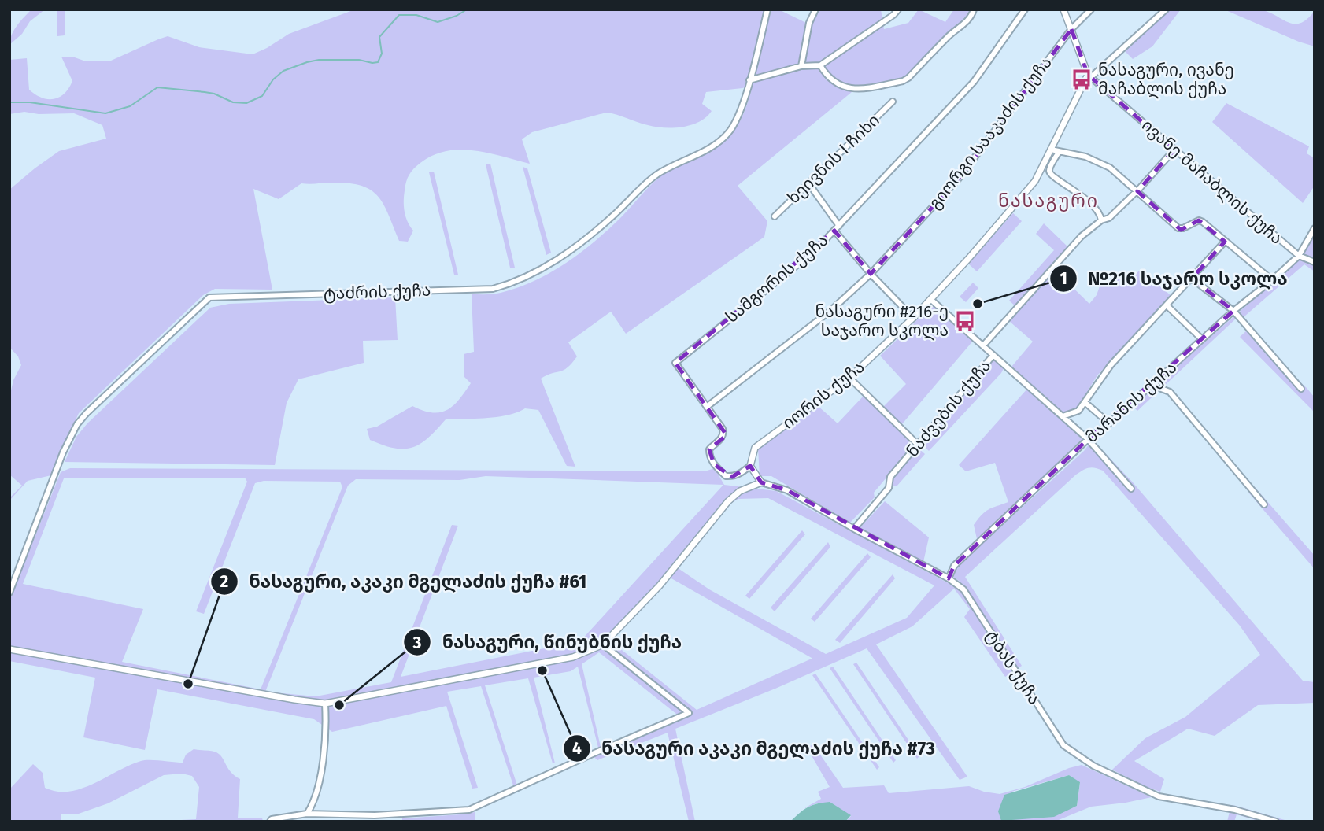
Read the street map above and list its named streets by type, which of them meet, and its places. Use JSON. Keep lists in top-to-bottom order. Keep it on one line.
{"streets":{"street":["გიორგი სააკაძის ქუჩა","ხეივნის I ჩიხი","ივანე მაჩაბლის ქუჩა","სამგორის ქუჩა","ტაძრის ქუჩა","იორის ქუჩა","მარანის ქუჩა","ნაძვების ქუჩა","ტბას ქუჩა"]},"crossings":[["გიორგი სააკაძის ქუჩა","სამგორის ქუჩა"],["ივანე მაჩაბლის ქუჩა","იორის ქუჩა"],["ივანე მაჩაბლის ქუჩა","მარანის ქუჩა"],["სამგორის ქუჩა","იორის ქუჩა"],["იორის ქუჩა","ნაძვების ქუჩა"],["მარანის ქუჩა","ტბას ქუჩა"],["ნაძვების ქუჩა","ტბას ქუჩა"]],"districts":["ნასაგური"],"places":{"bus stop":["ნასაგური, ივანე მაჩაბლის ქუჩა","ნასაგური #216-ე საჯარო სკოლა"],"other":["№216 საჯარო სკოლა","ნასაგური აკაკი მგელაძის ქუჩა #73","ნასაგური, აკაკი მგელაძის ქუჩა #61","ნასაგური, წინუბნის ქუჩა"]}}
